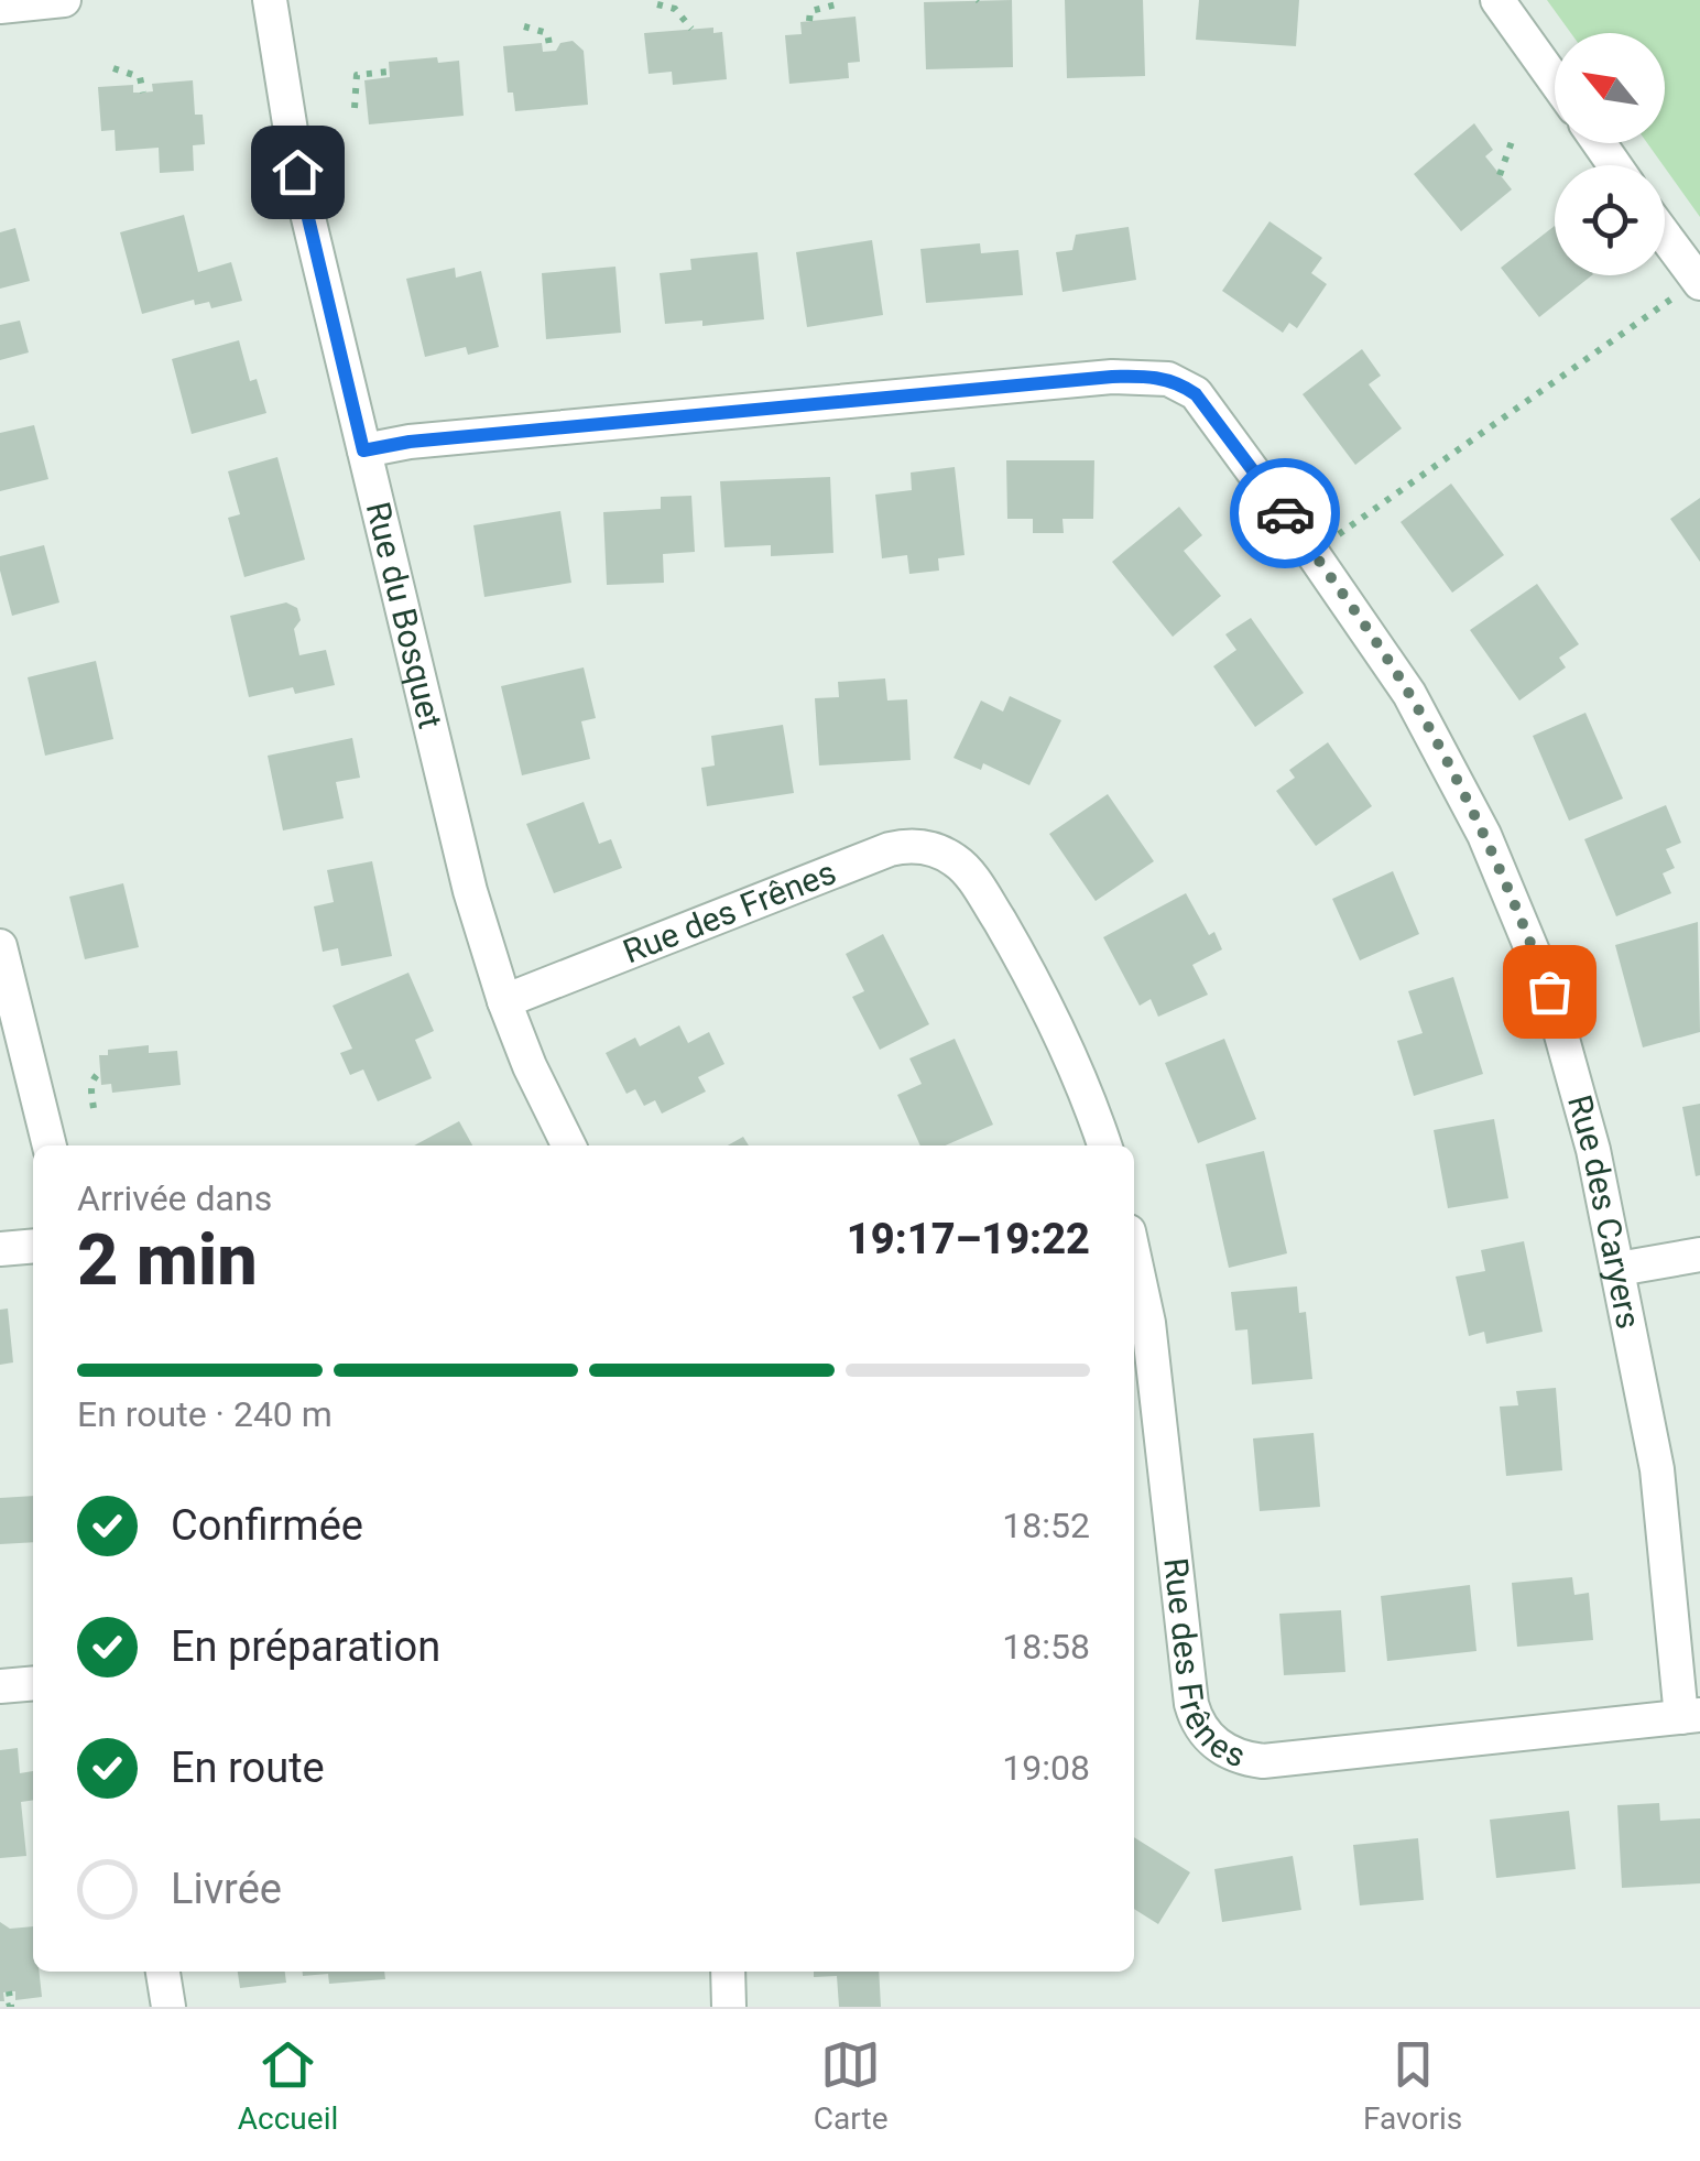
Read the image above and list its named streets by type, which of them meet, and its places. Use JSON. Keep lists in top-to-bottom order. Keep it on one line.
{"streets":{"street":["Rue du Bosquet","Rue des Frênes","Rue des Caryers"]},"crossings":[["Rue du Bosquet","Rue des Frênes"],["Rue du Bosquet","Rue des Caryers"],["Rue des Frênes","Rue des Caryers"]],"north":"top left","page":{"heading":["2 min","Arrivée dans","19:17–19:22"],"bar":"En route · 240 m","list":[["Confirmée","18:52"],["En préparation","18:58"],["En route","19:08"],"Livrée"],"tabs":["Accueil","Carte","Favoris"]}}
